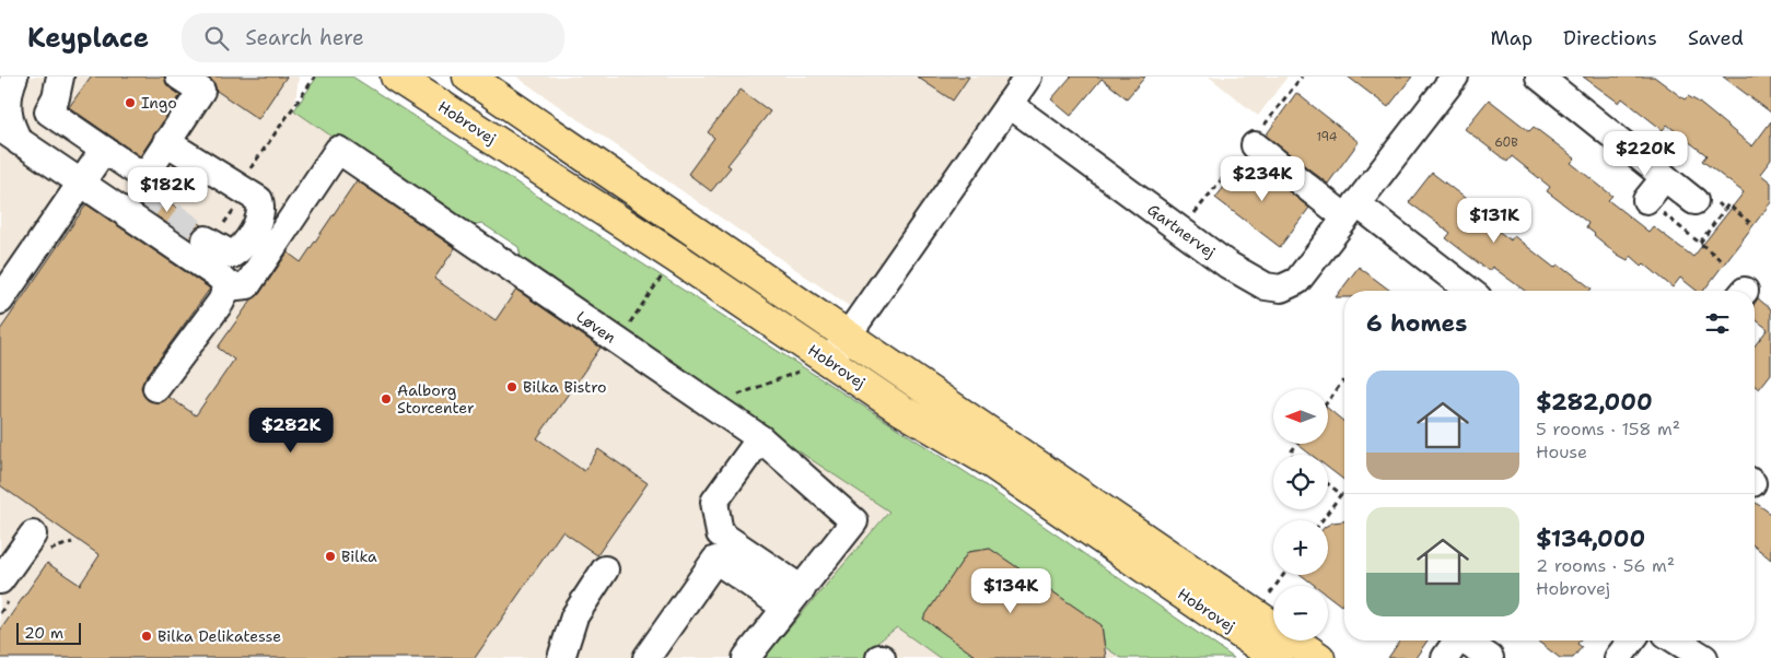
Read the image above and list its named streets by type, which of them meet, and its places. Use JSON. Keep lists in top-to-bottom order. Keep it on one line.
{"streets":{"main road":["Hobrovej"],"street":["Gartnervej","Løven"]},"places":["Ingo","Bilka Bistro","Aalborg Storcenter","Bilka","Bilka Delikatesse"],"house_numbers":["194","60B"],"scale_bar":"20 m","north":"left","page":{"header":"Keyplace","search":"Search here","nav":["Map","Directions","Saved"],"price":["$220K","$234K","$182K","$131K","$282K","$134K"],"heading":"6 homes","list":[{"name":"$282,000","note":"5 rooms · 158 m² · House"},{"name":"$134,000","note":"2 rooms · 56 m² · Hobrovej"}],"map_buttons":["+","−"],"scale":"20 m"}}
